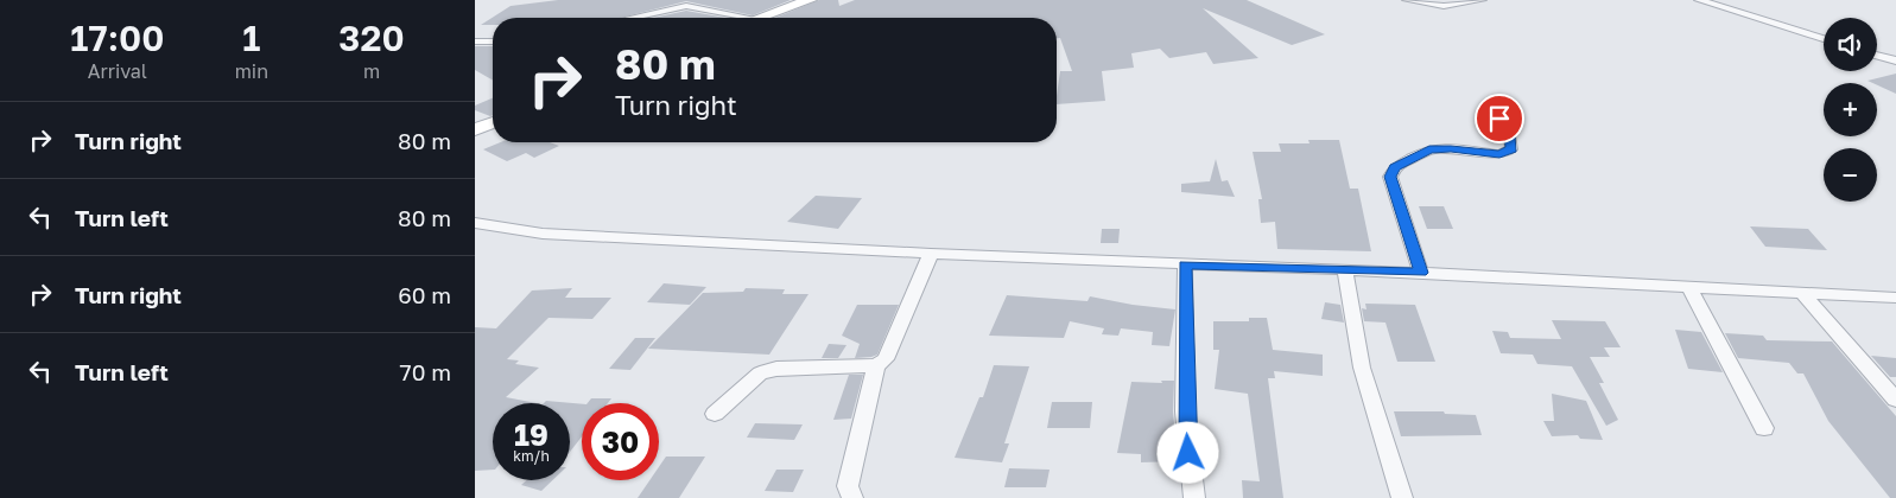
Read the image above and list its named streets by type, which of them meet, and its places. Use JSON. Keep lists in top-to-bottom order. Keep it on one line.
{"page":{"eta":["17:00","Arrival","1","min","320","m"],"map_buttons":["+","−"],"turn":["80 m","Turn right"],"list":[{"name":"Turn right","value":"80 m"},{"name":"Turn left","value":"80 m"},{"name":"Turn right","value":"60 m"},{"name":"Turn left","value":"70 m"}],"speed":"19 km/h","limit":"30"}}
